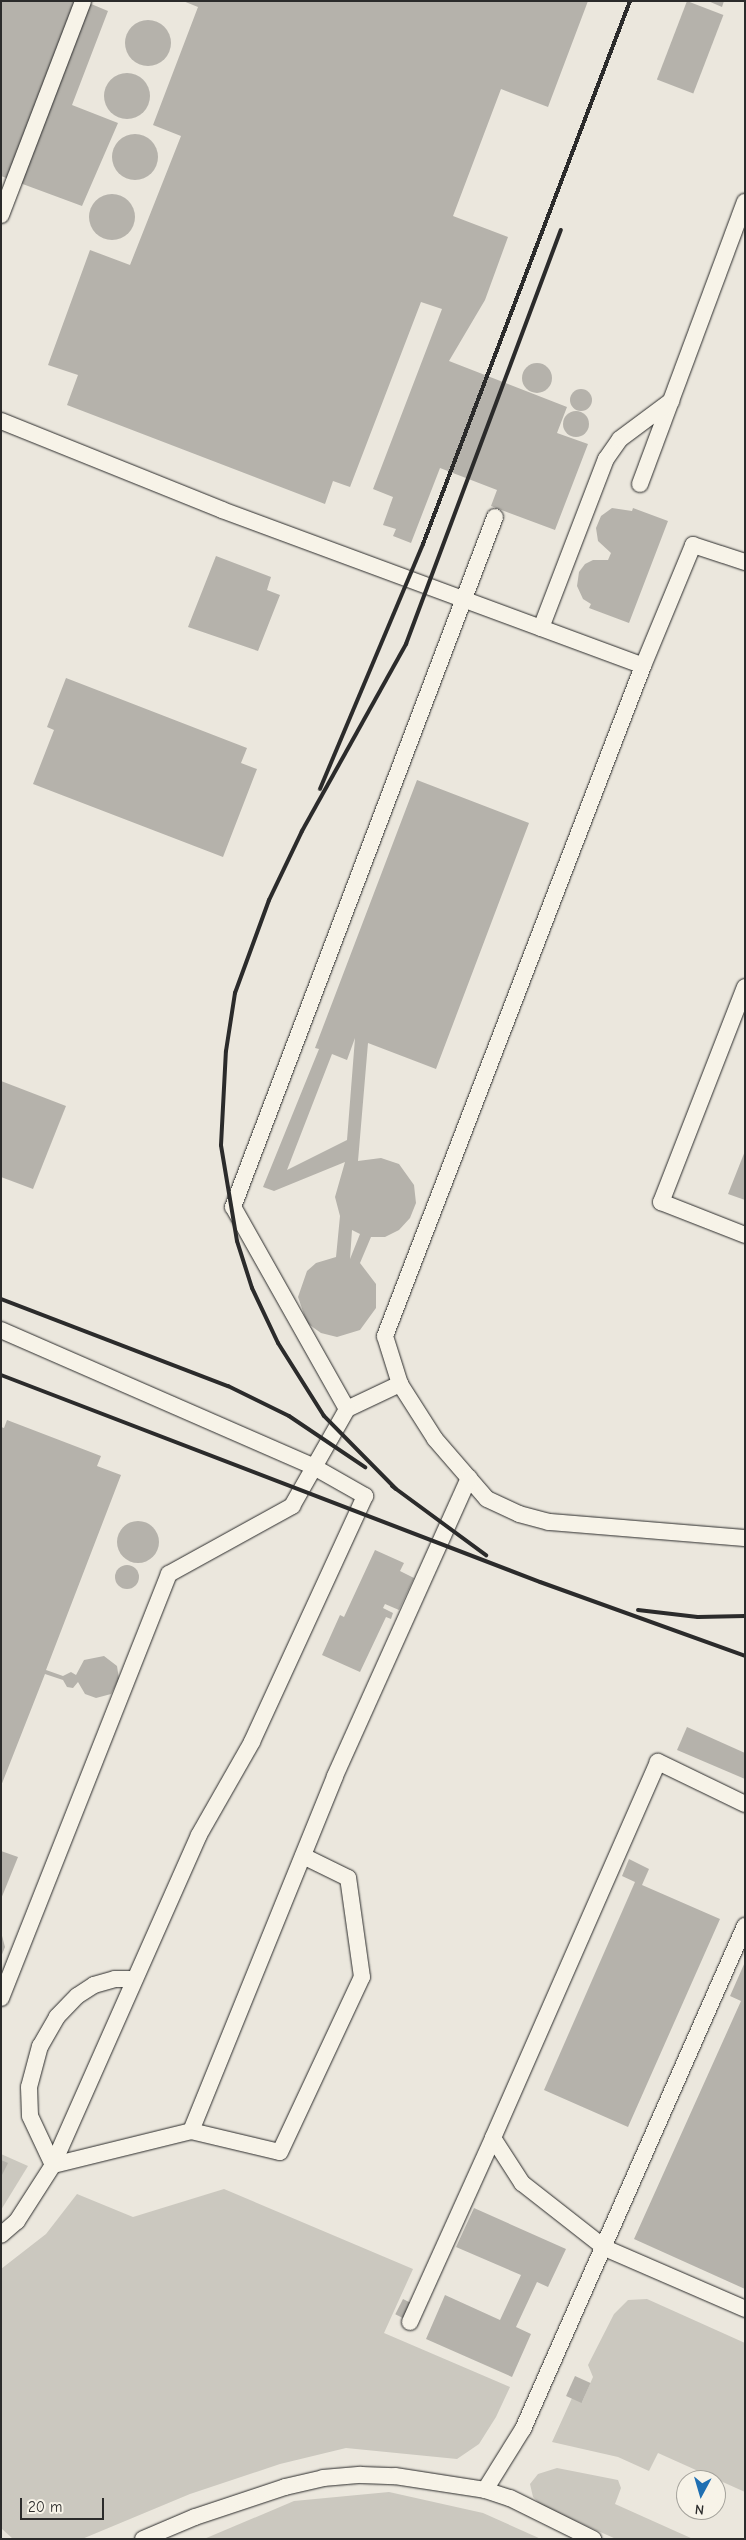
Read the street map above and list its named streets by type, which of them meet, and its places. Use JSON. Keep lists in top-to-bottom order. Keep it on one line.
{"scale_bar":"20 m","north":"bottom"}
